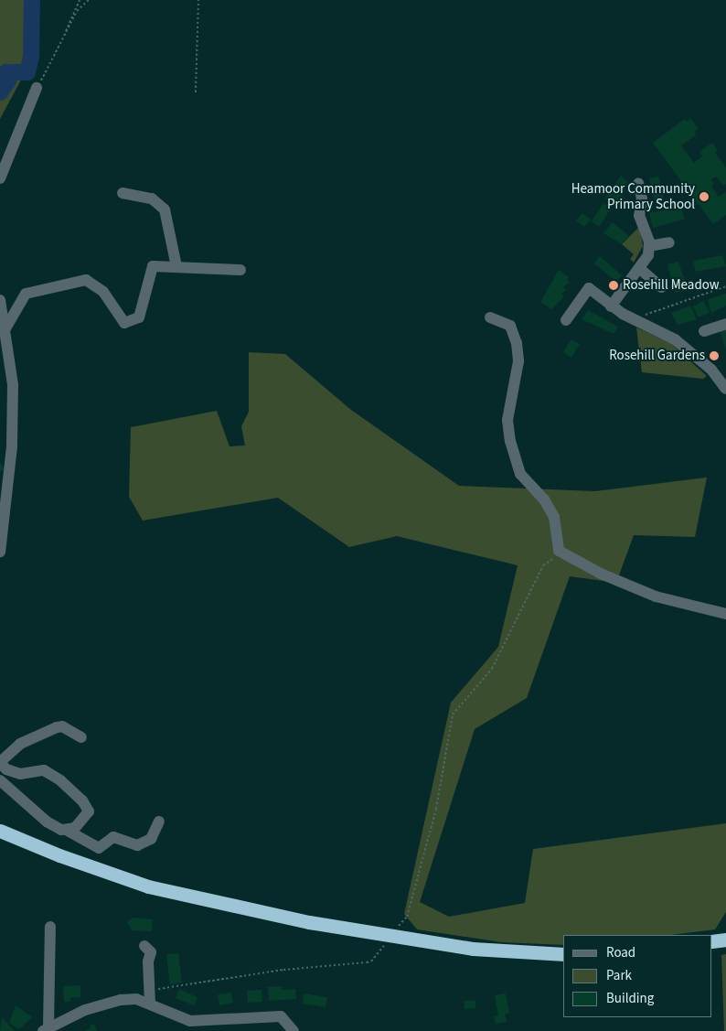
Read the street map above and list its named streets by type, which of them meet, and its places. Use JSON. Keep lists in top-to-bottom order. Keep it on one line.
{"places":["Heamoor Community Primary School","Rosehill Meadow","Rosehill Gardens"],"legend":["Road","Park","Building"]}
